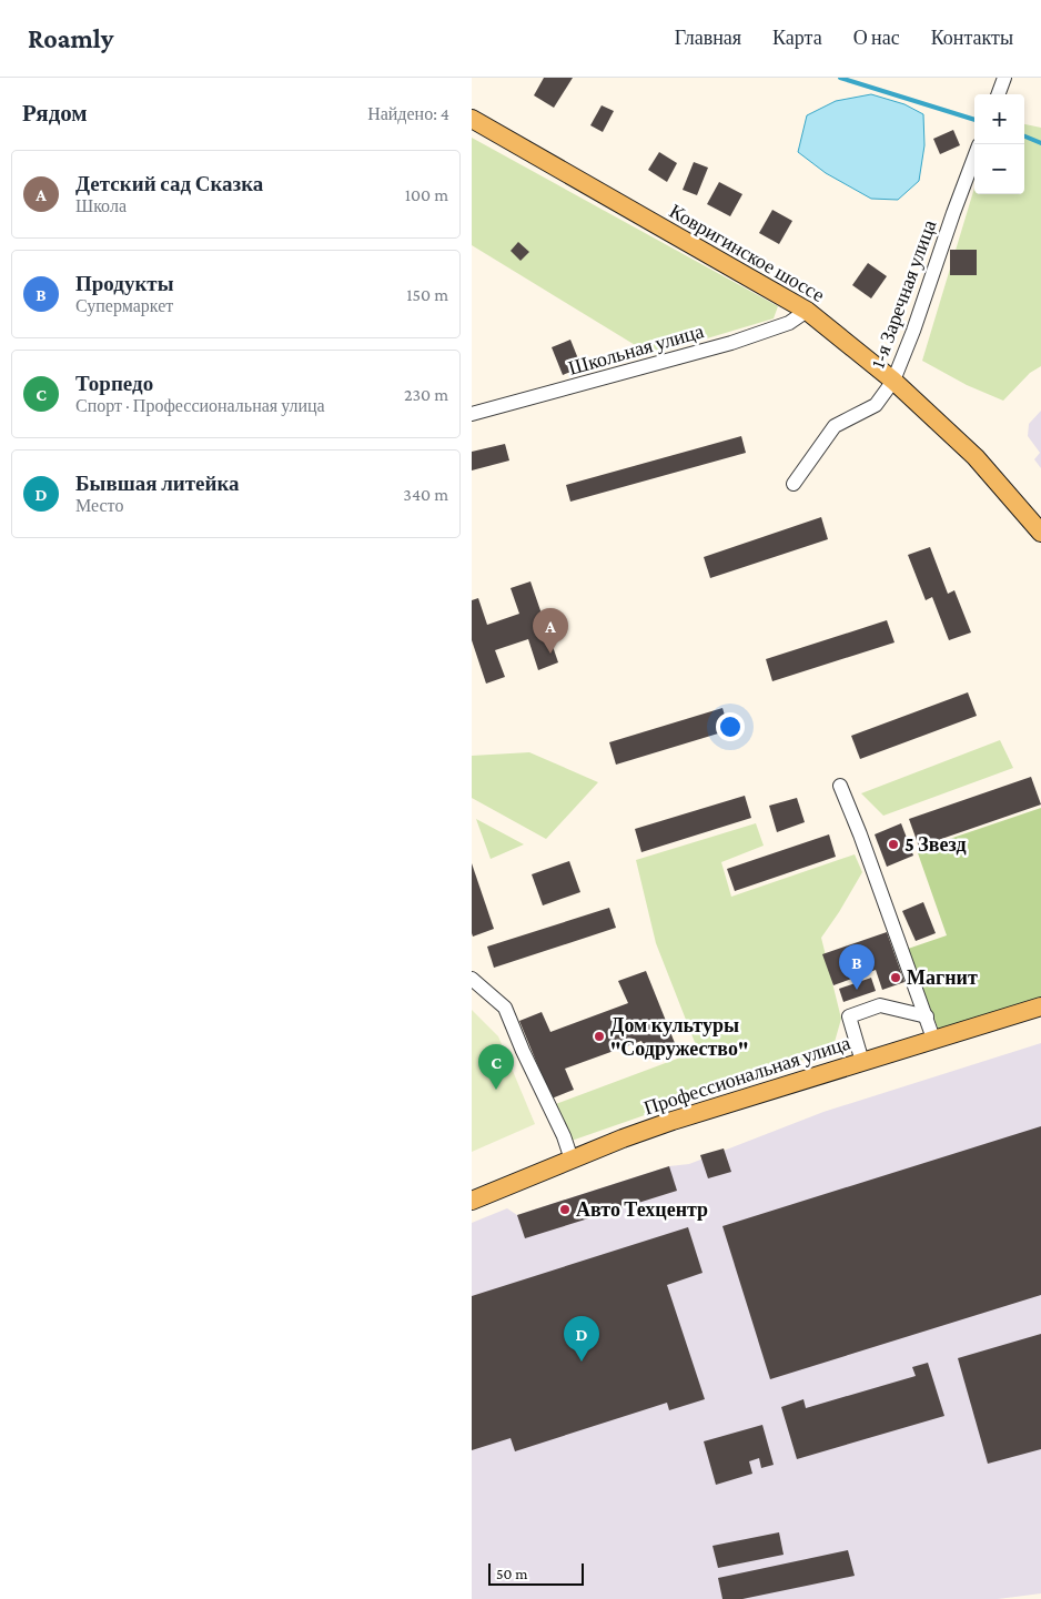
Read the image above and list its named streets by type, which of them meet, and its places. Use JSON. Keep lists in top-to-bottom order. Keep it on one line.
{"streets":{"main road":["Ковригинское шоссе","Профессиональная улица"],"street":["1-я Заречная улица","Школьная улица"]},"crossings":[["Ковригинское шоссе","1-я Заречная улица"],["Ковригинское шоссе","Школьная улица"]],"places":["5 Звезд","Магнит","Дом культуры \"Содружество\"","Авто Техцентр"],"scale_bar":"50 m","page":{"header":"Roamly","nav":["Главная","Карта","О нас","Контакты"],"heading":["Рядом","Найдено: 4"],"map_buttons":["+","−"],"list":[{"mark":"A","name":"Детский сад Сказка","note":"Школа","value":"100 m"},{"mark":"B","name":"Продукты","note":"Супермаркет","value":"150 m"},{"mark":"C","name":"Торпедо","note":"Спорт · Профессиональная улица","value":"230 m"},{"mark":"D","name":"Бывшая литейка","note":"Место","value":"340 m"}],"pins":["A","B","C","D"],"scale":"50 m"}}
